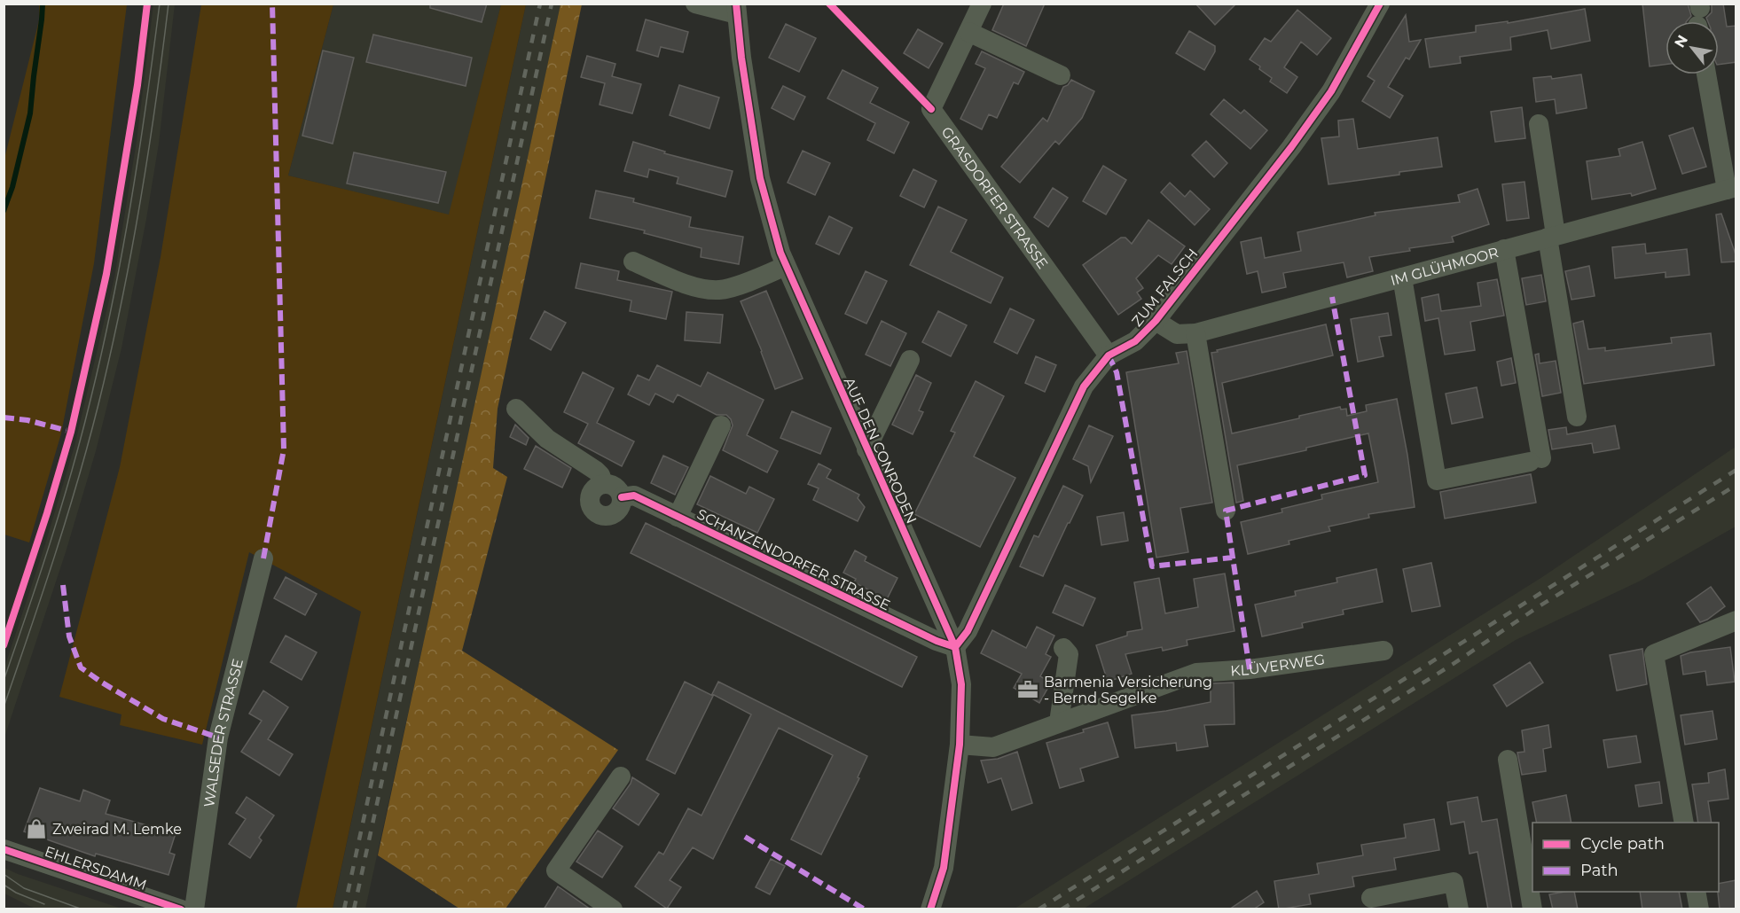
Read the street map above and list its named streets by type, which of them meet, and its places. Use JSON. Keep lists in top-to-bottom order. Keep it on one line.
{"streets":{"street":["GRASDORFER STRASSE","IM GLÜHMOOR","ZUM FALSCH","AUF DEN CONRODEN","SCHANZENDORFER STRASSE","KLÜVERWEG","WALSEDER STRASSE","EHLERSDAMM"]},"crossings":[["GRASDORFER STRASSE","ZUM FALSCH"],["IM GLÜHMOOR","ZUM FALSCH"],["ZUM FALSCH","AUF DEN CONRODEN"],["ZUM FALSCH","SCHANZENDORFER STRASSE"],["AUF DEN CONRODEN","SCHANZENDORFER STRASSE"],["AUF DEN CONRODEN","KLÜVERWEG"]],"places":{"office":["Barmenia Versicherung - Bernd Segelke"],"shop":["Zweirad M. Lemke"]},"legend":["Cycle path","Path"],"north":"top left"}
